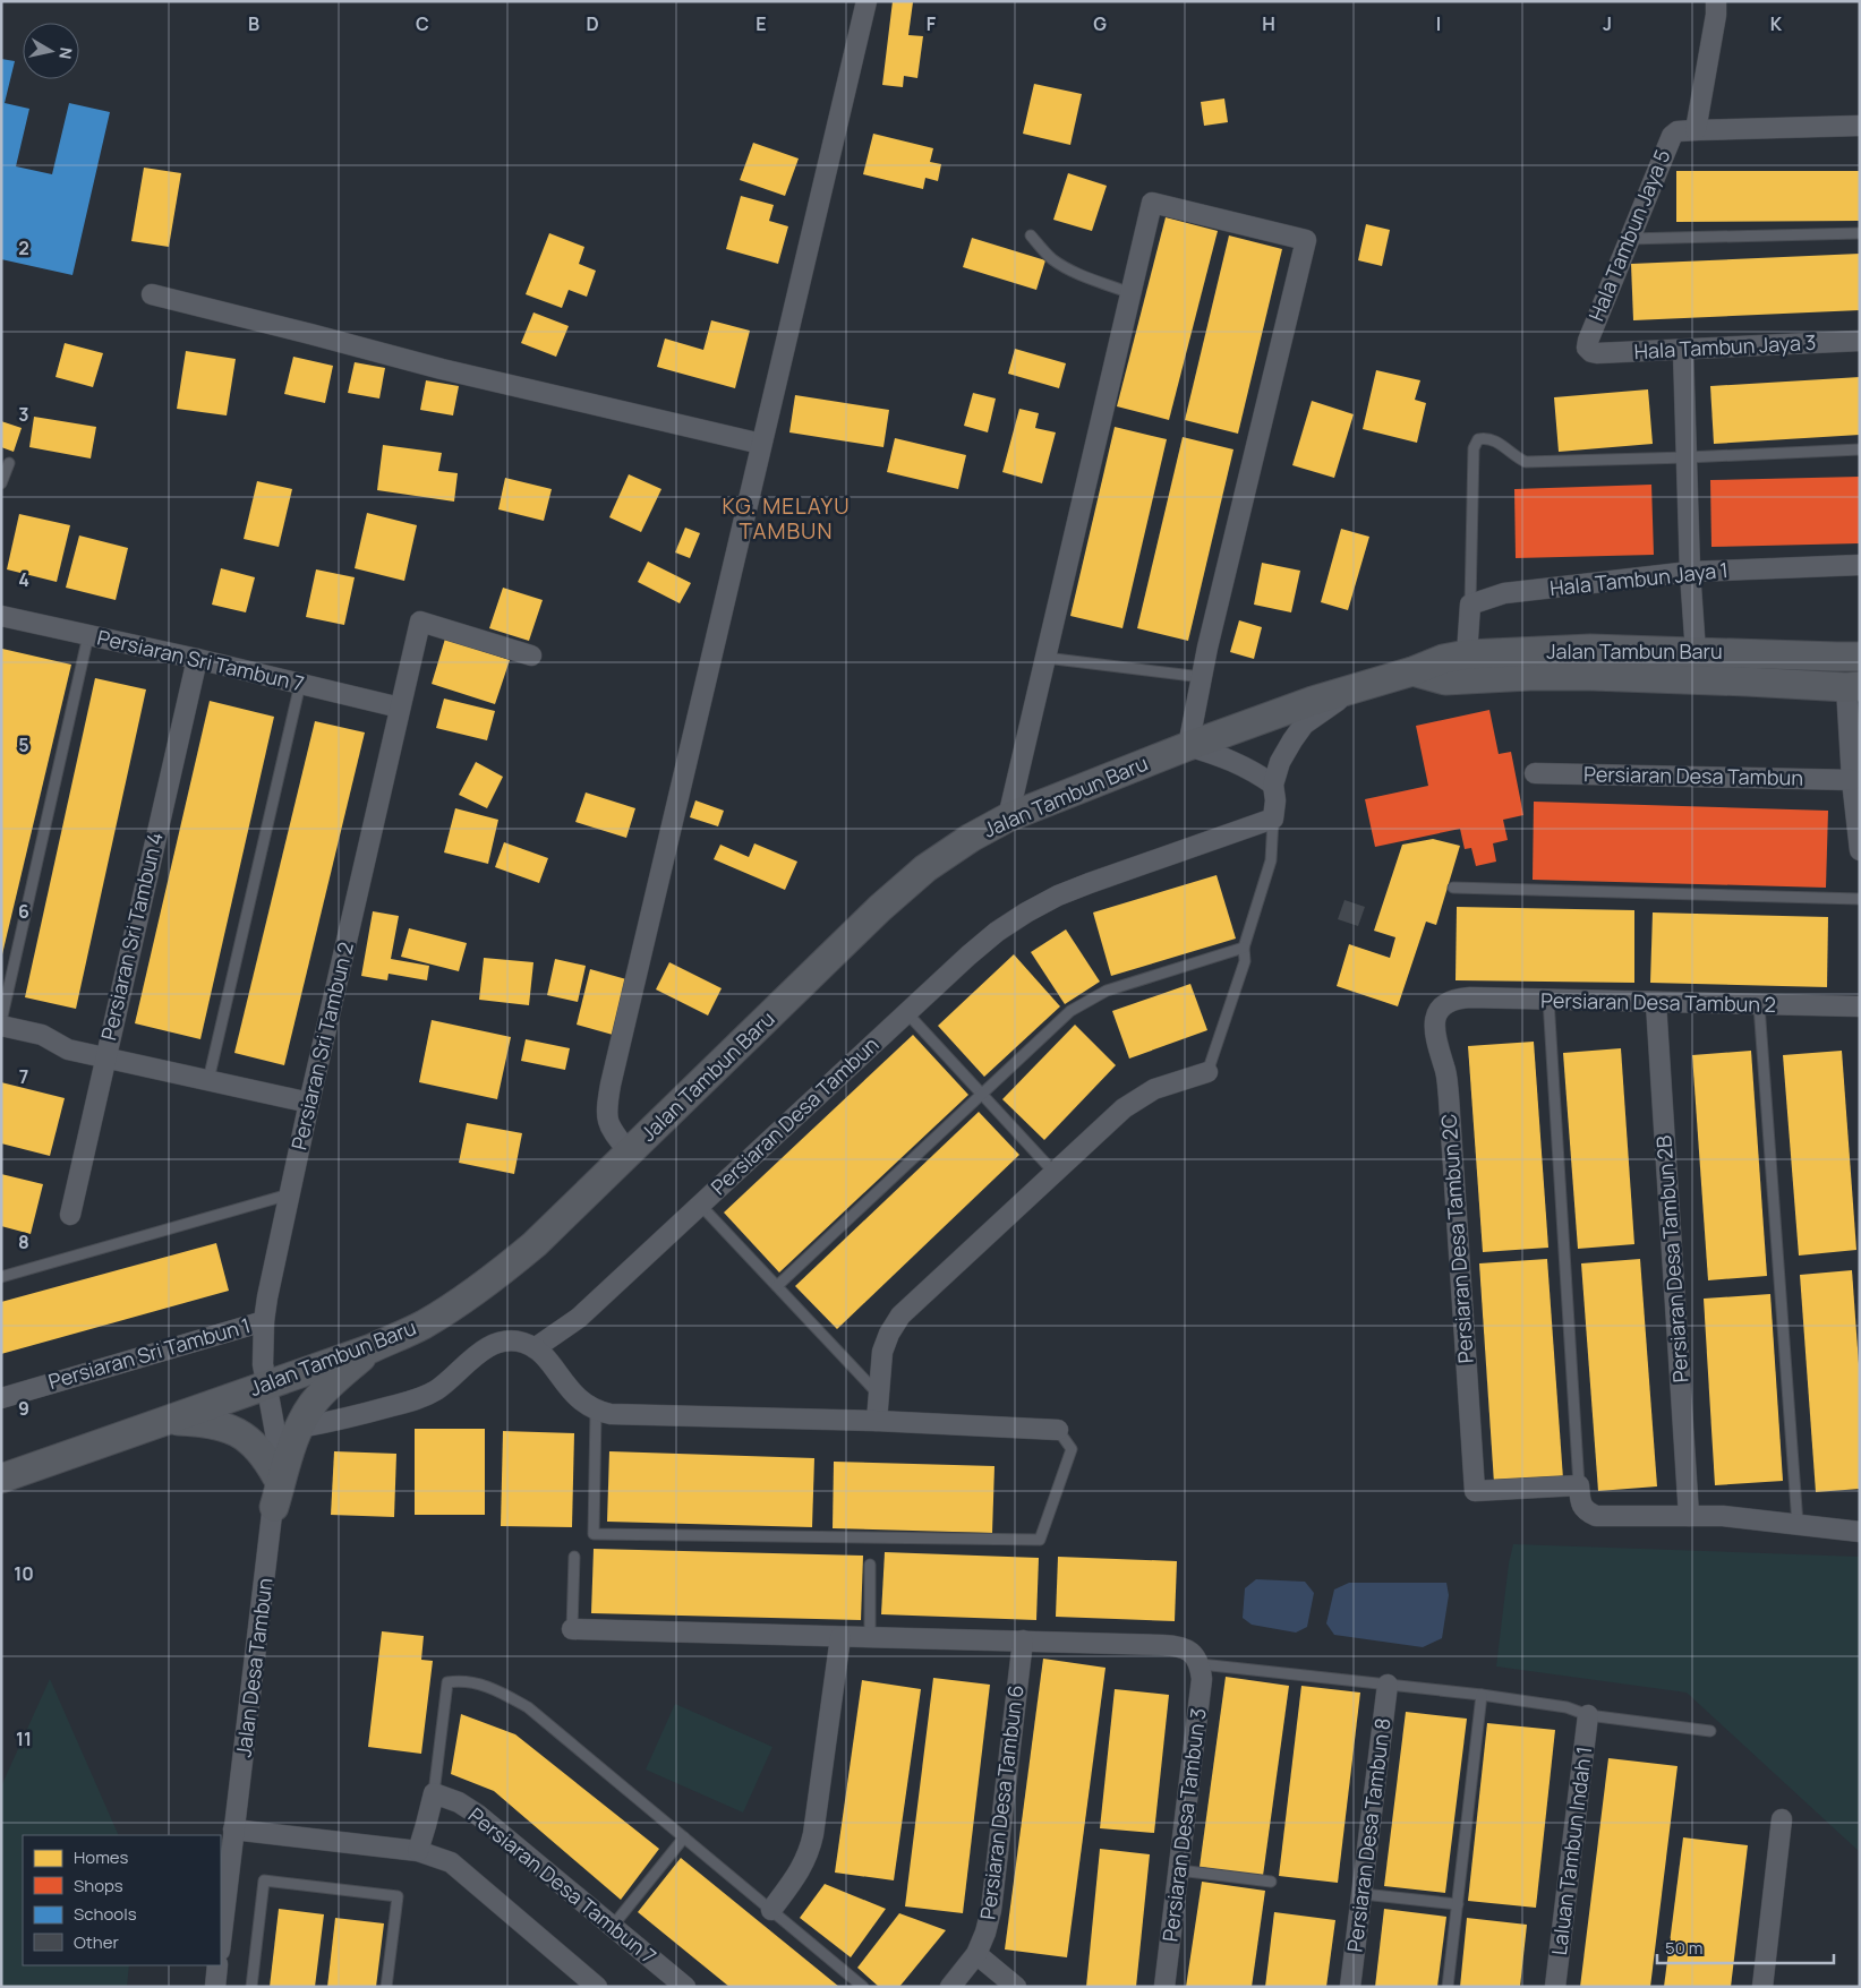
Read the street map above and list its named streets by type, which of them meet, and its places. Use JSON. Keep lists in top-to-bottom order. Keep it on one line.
{"streets":{"main road":["Jalan Tambun Baru"],"street":["Hala Tambun Jaya 5","Hala Tambun Jaya 3","Hala Tambun Jaya 1","Persiaran Sri Tambun 7","Persiaran Desa Tambun","Persiaran Sri Tambun 4","Persiaran Desa Tambun 2","Persiaran Sri Tambun 2","Persiaran Desa Tambun 2C","Persiaran Desa Tambun 2B","Persiaran Sri Tambun 1","Jalan Desa Tambun","Persiaran Desa Tambun 6","Persiaran Desa Tambun 3","Persiaran Desa Tambun 8","Laluan Tambun Indah 1","Persiaran Desa Tambun 7"]},"crossings":[["Hala Tambun Jaya 5","Hala Tambun Jaya 3"],["Jalan Tambun Baru","Persiaran Sri Tambun 2"],["Jalan Tambun Baru","Jalan Desa Tambun"],["Persiaran Sri Tambun 7","Persiaran Sri Tambun 4"],["Persiaran Sri Tambun 7","Persiaran Sri Tambun 2"],["Persiaran Desa Tambun 2","Persiaran Desa Tambun 2C"],["Persiaran Desa Tambun 2","Persiaran Desa Tambun 2B"],["Persiaran Sri Tambun 2","Persiaran Sri Tambun 1"],["Persiaran Sri Tambun 2","Jalan Desa Tambun"]],"districts":["KG. MELAYU TAMBUN"],"legend":["Homes","Shops","Schools","Other"],"scale_bar":"50 m","north":"right","grid":{"columns":["B","C","D","E","F","G","H","I","J","K"],"rows":["2","3","4","5","6","7","8","9","10","11"]}}
